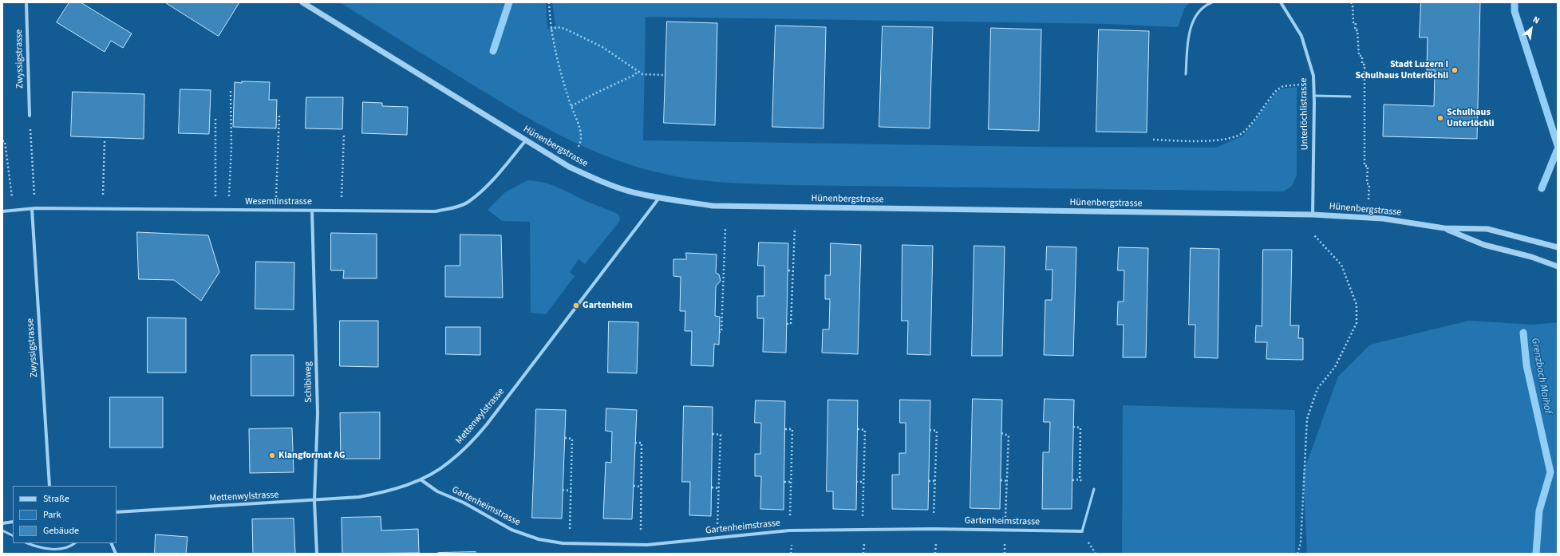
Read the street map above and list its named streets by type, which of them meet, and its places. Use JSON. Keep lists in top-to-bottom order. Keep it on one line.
{"streets":{"street":["Zwyssigstrasse","Unterlöchlistrasse","Hünenbergstrasse","Wesemlinstrasse","Schibiweg","Mettenwylstrasse","Gartenheimstrasse"]},"crossings":[["Zwyssigstrasse","Wesemlinstrasse"],["Unterlöchlistrasse","Hünenbergstrasse"],["Hünenbergstrasse","Wesemlinstrasse"],["Hünenbergstrasse","Mettenwylstrasse"],["Wesemlinstrasse","Schibiweg"],["Schibiweg","Mettenwylstrasse"],["Mettenwylstrasse","Gartenheimstrasse"]],"water":["Grenzbach Maihof"],"places":["Stadt Luzern I Schulhaus Unterlöchli","Schulhaus Unterlöchli","Gartenheim","Klangformat AG"],"legend":["Straße","Park","Gebäude"],"north":"top right"}
